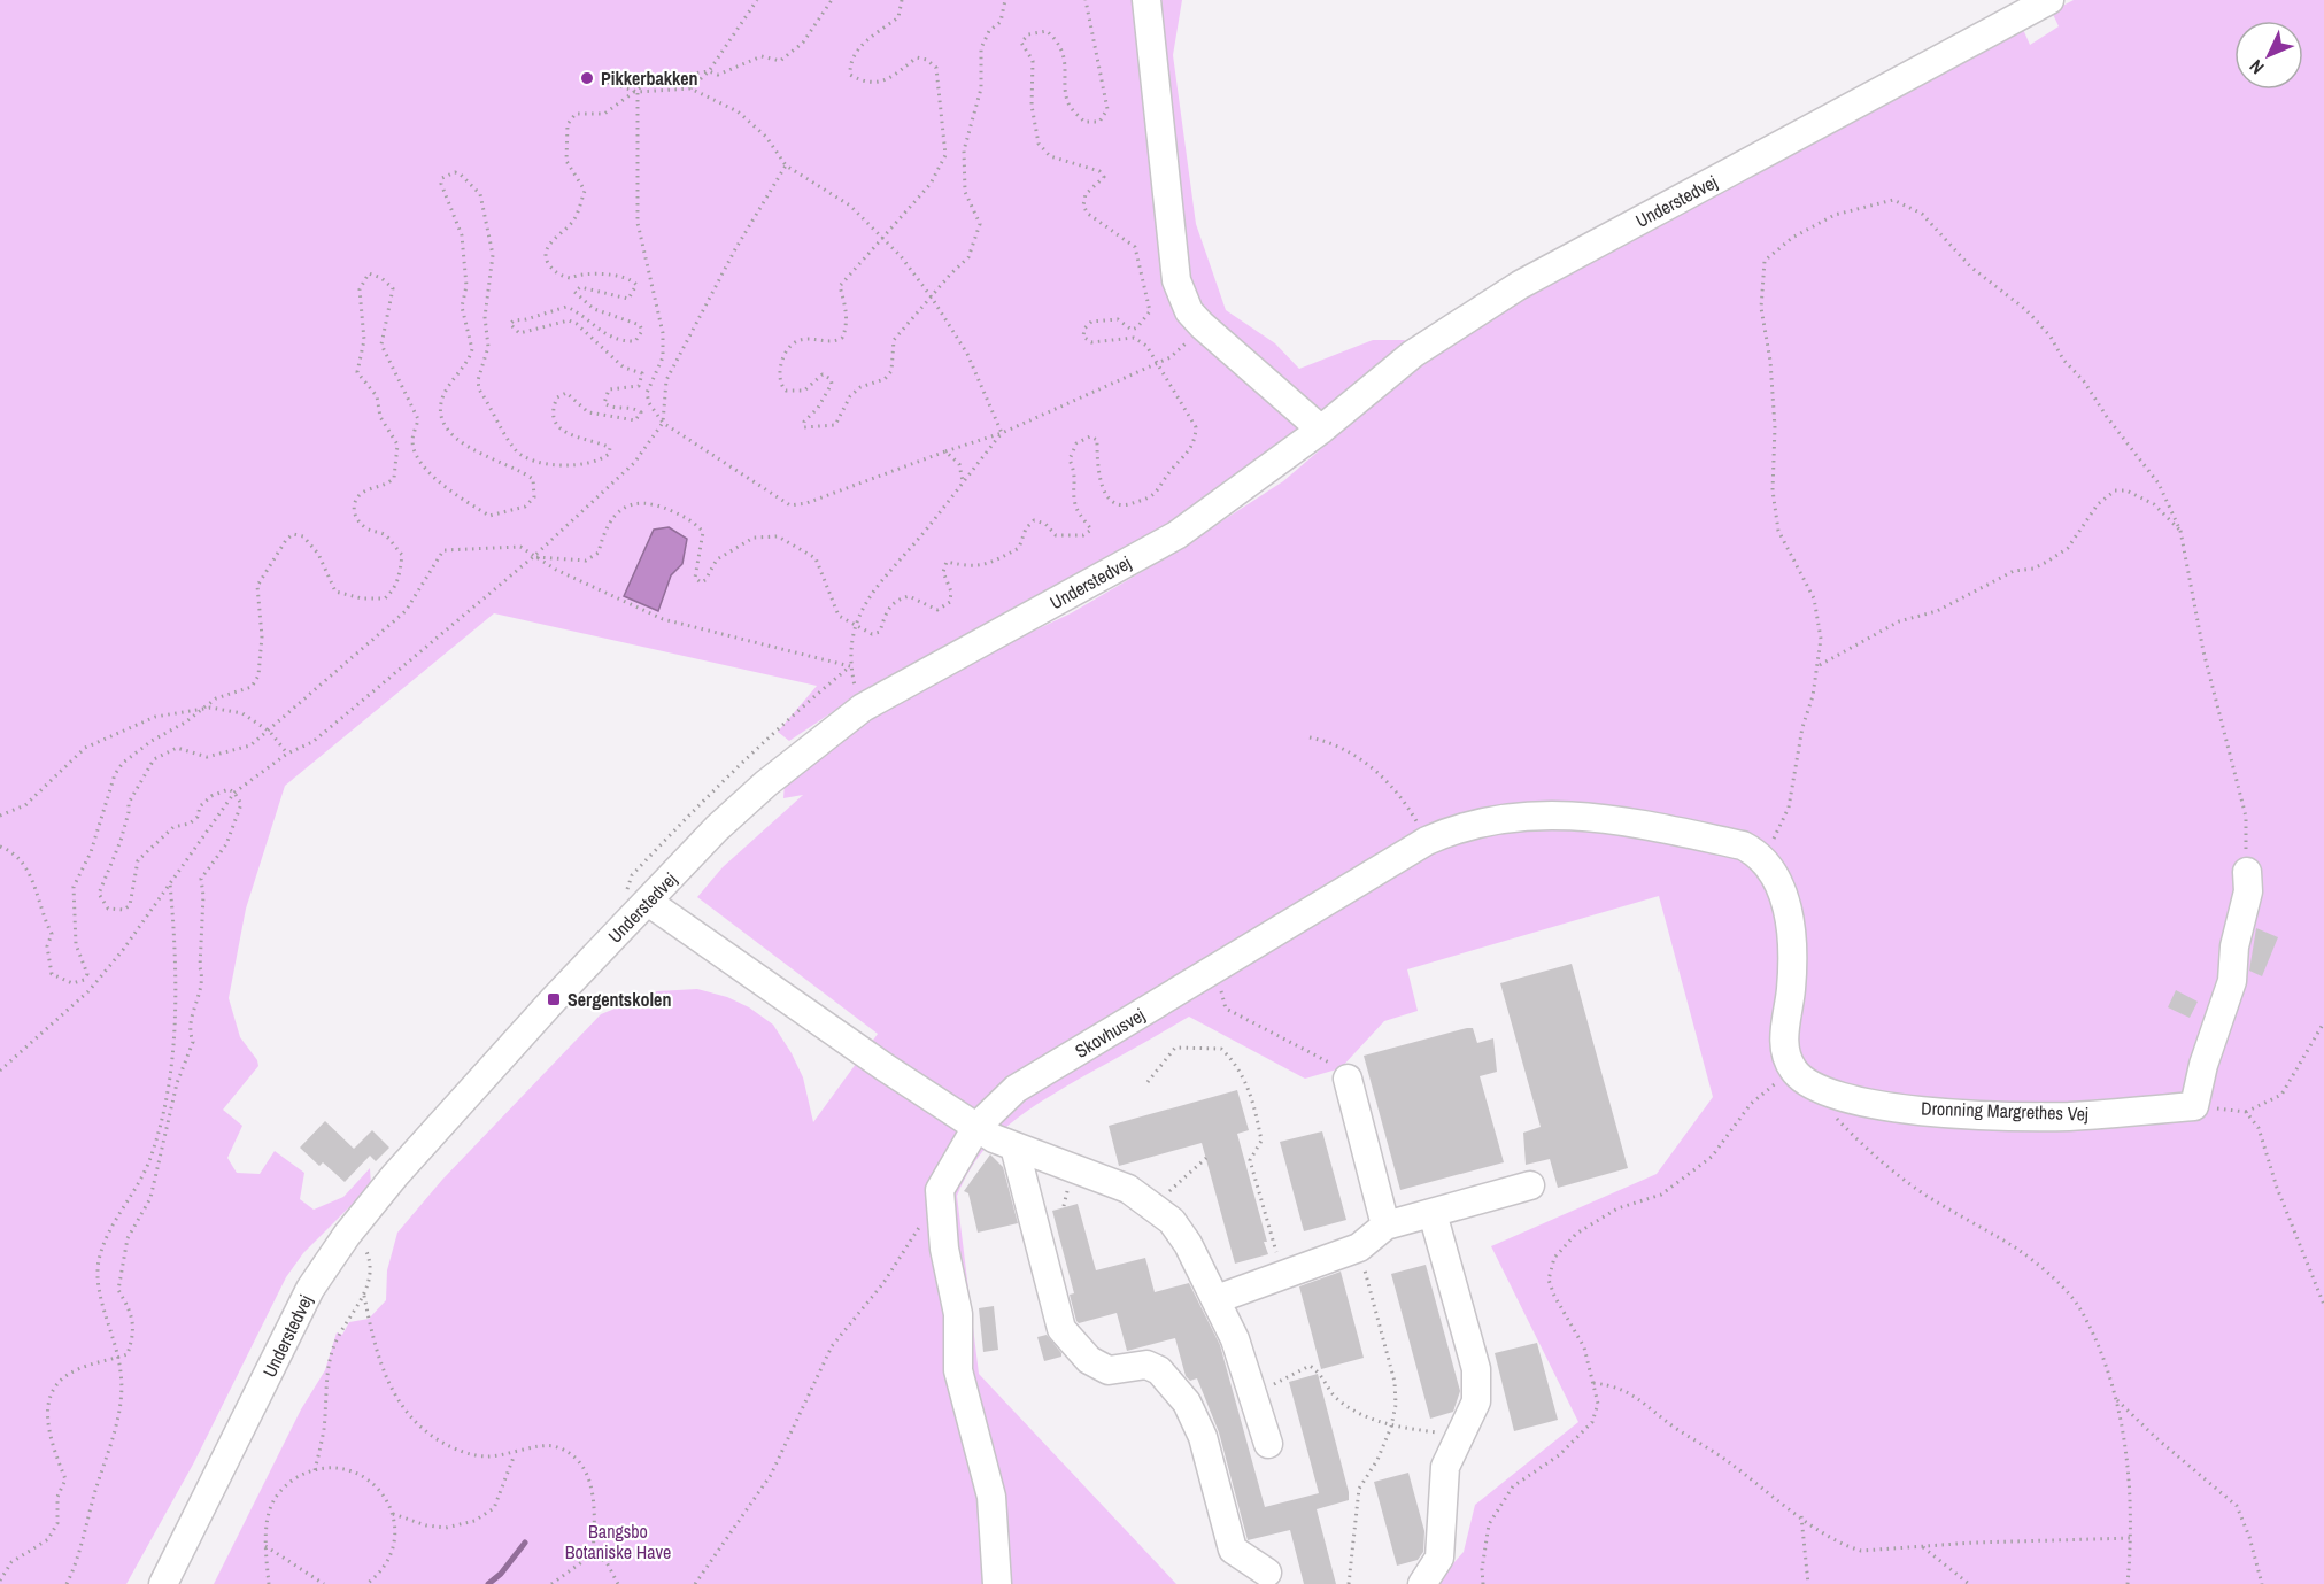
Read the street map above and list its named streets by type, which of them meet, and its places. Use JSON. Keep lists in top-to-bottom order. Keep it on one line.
{"streets":{"street":["Understedvej","Skovhusvej","Dronning Margrethes Vej"]},"parks":["Bangsbo Botaniske Have"],"places":{"other":["Pikkerbakken"],"transit":["Sergentskolen"]},"north":"bottom left"}
